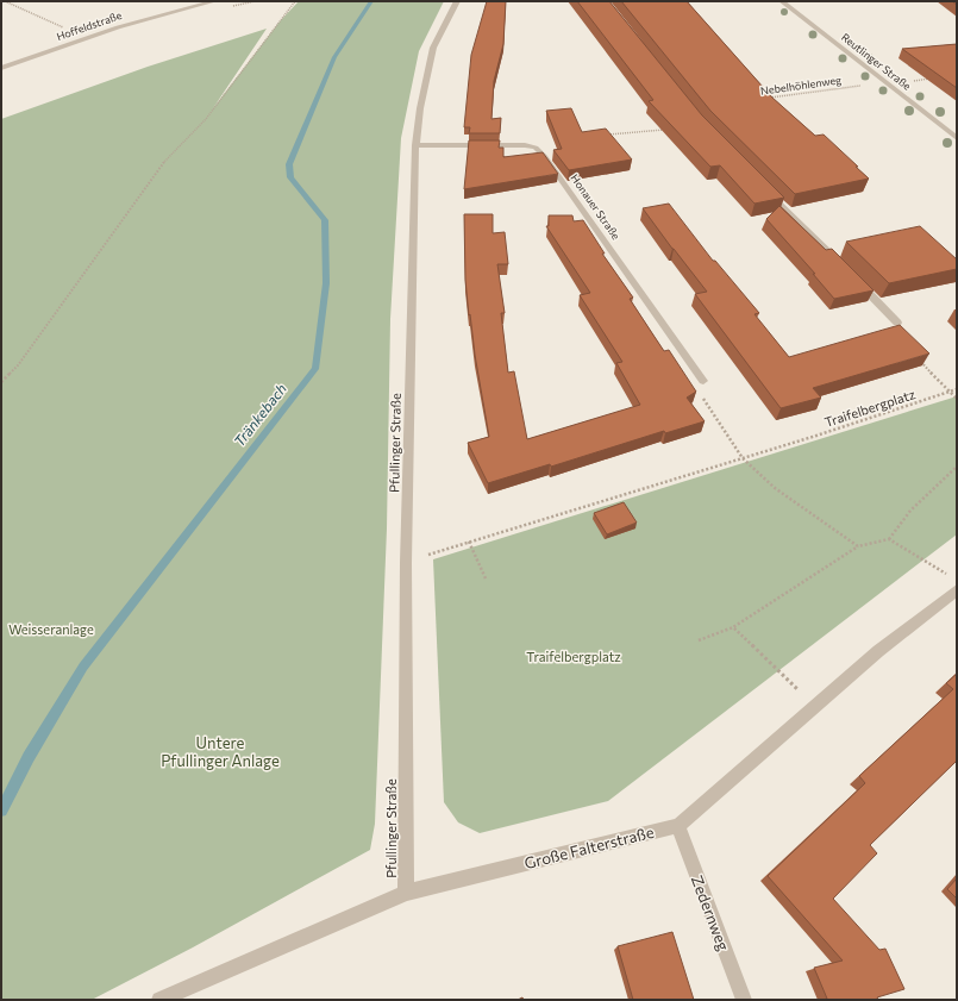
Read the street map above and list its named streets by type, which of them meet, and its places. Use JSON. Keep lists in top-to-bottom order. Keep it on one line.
{"streets":{"street":["Hoffeldstraße","Reutlinger Straße","Honauer Straße","Pfullinger Straße","Große Falterstraße","Zedernweg"],"path":["Nebelhöhlenweg","Traifelbergplatz"]},"crossings":[["Reutlinger Straße","Nebelhöhlenweg"],["Honauer Straße","Pfullinger Straße"],["Traifelbergplatz","Pfullinger Straße"],["Pfullinger Straße","Große Falterstraße"],["Große Falterstraße","Zedernweg"]],"water":["Tränkebach"],"parks":["Weisseranlage","Traifelbergplatz","Untere Pfullinger Anlage"]}
